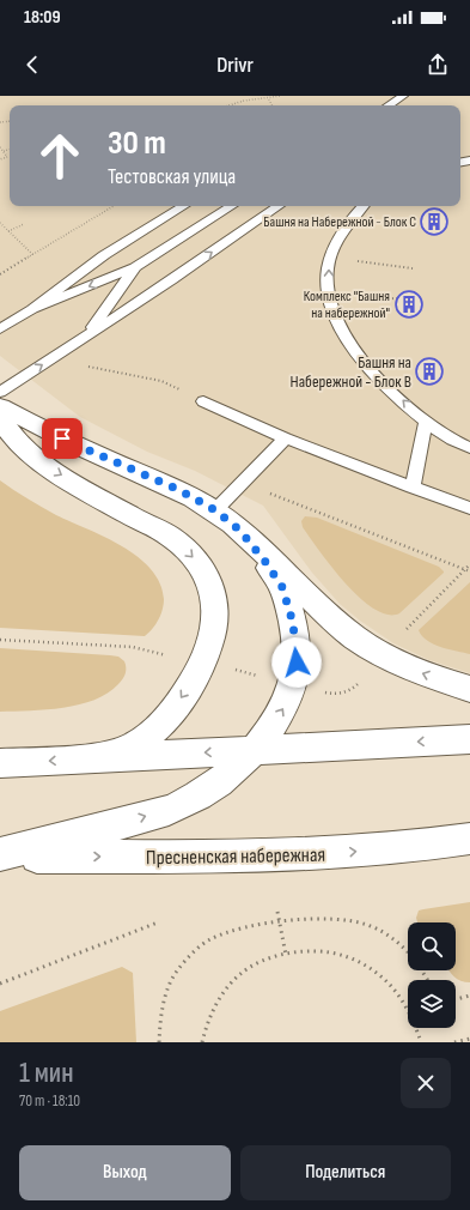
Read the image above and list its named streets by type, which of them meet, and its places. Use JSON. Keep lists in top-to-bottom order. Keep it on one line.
{"streets":{"main road":["Пресненская набережная"]},"places":{"building":["Башня на Набережной - Блок С","Комплекс \"Башня на набережной\"","Башня на Набережной - Блок В"]},"page":{"status":"18:09","header":"Drivr","turn":["30 m","Тестовская улица"],"heading":["1 мин","70 m · 18:10"],"buttons":["Выход","Поделиться"]}}
